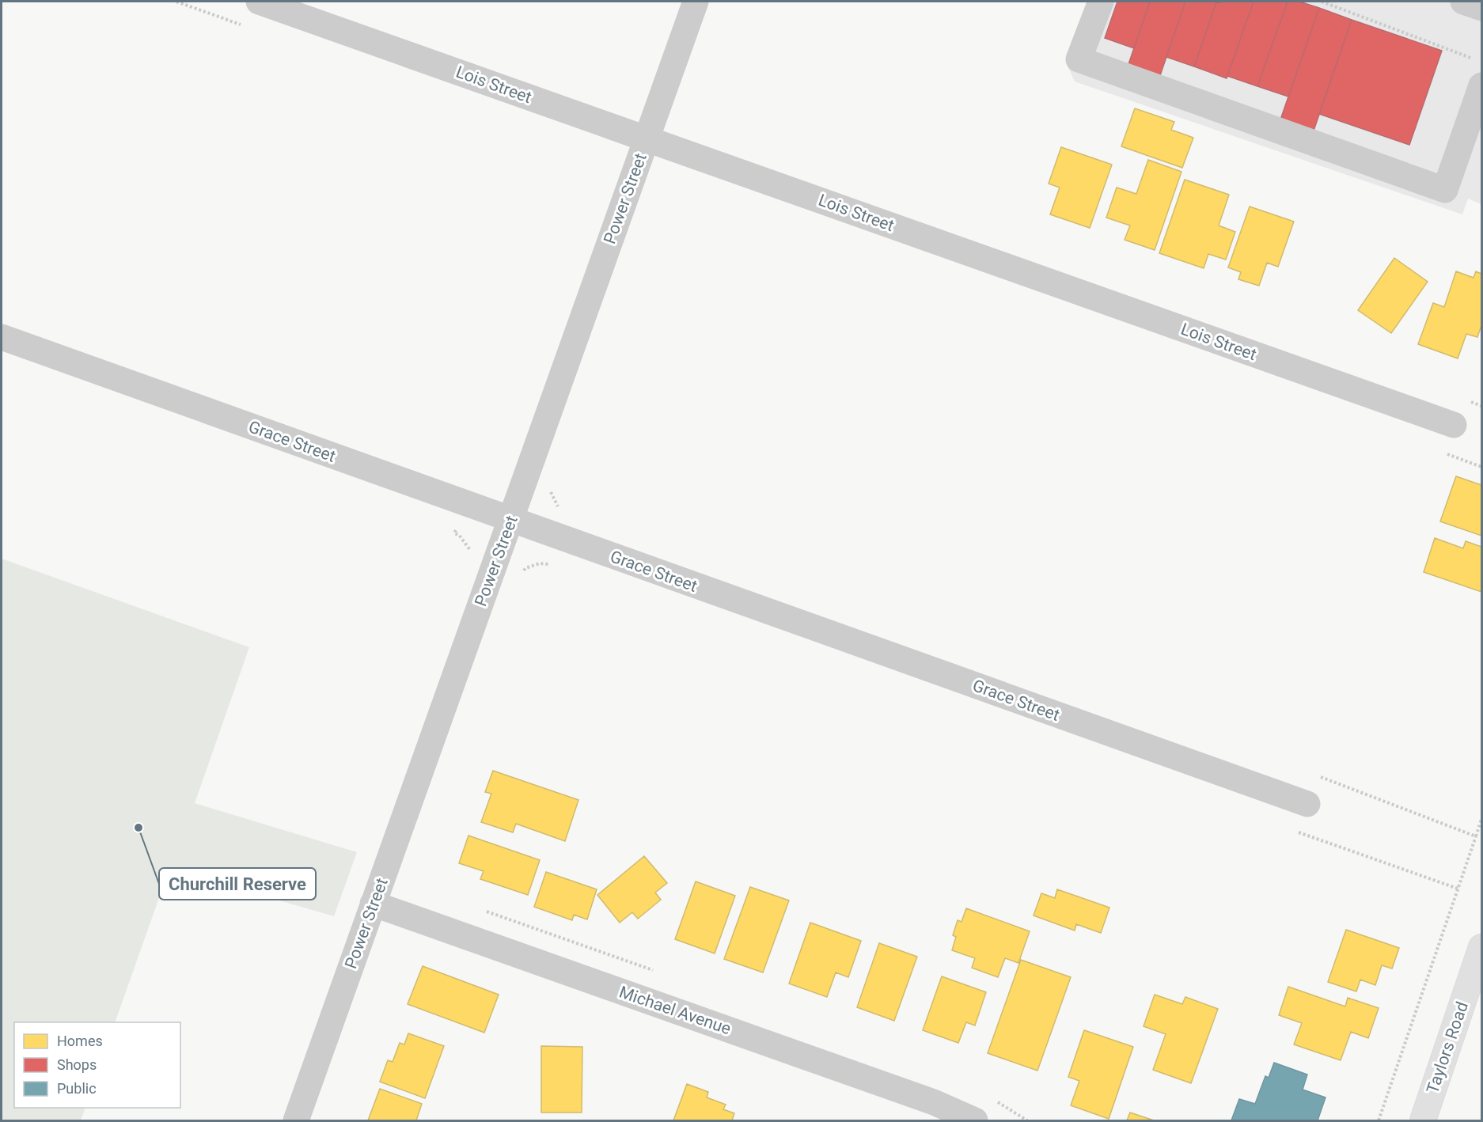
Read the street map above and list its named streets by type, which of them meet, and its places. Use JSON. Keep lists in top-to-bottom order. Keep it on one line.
{"streets":{"main road":["Taylors Road"],"street":["Lois Street","Power Street","Grace Street","Michael Avenue"]},"crossings":[["Lois Street","Power Street"],["Power Street","Grace Street"],["Power Street","Michael Avenue"]],"places":["Churchill Reserve"],"legend":["Homes","Shops","Public"]}
